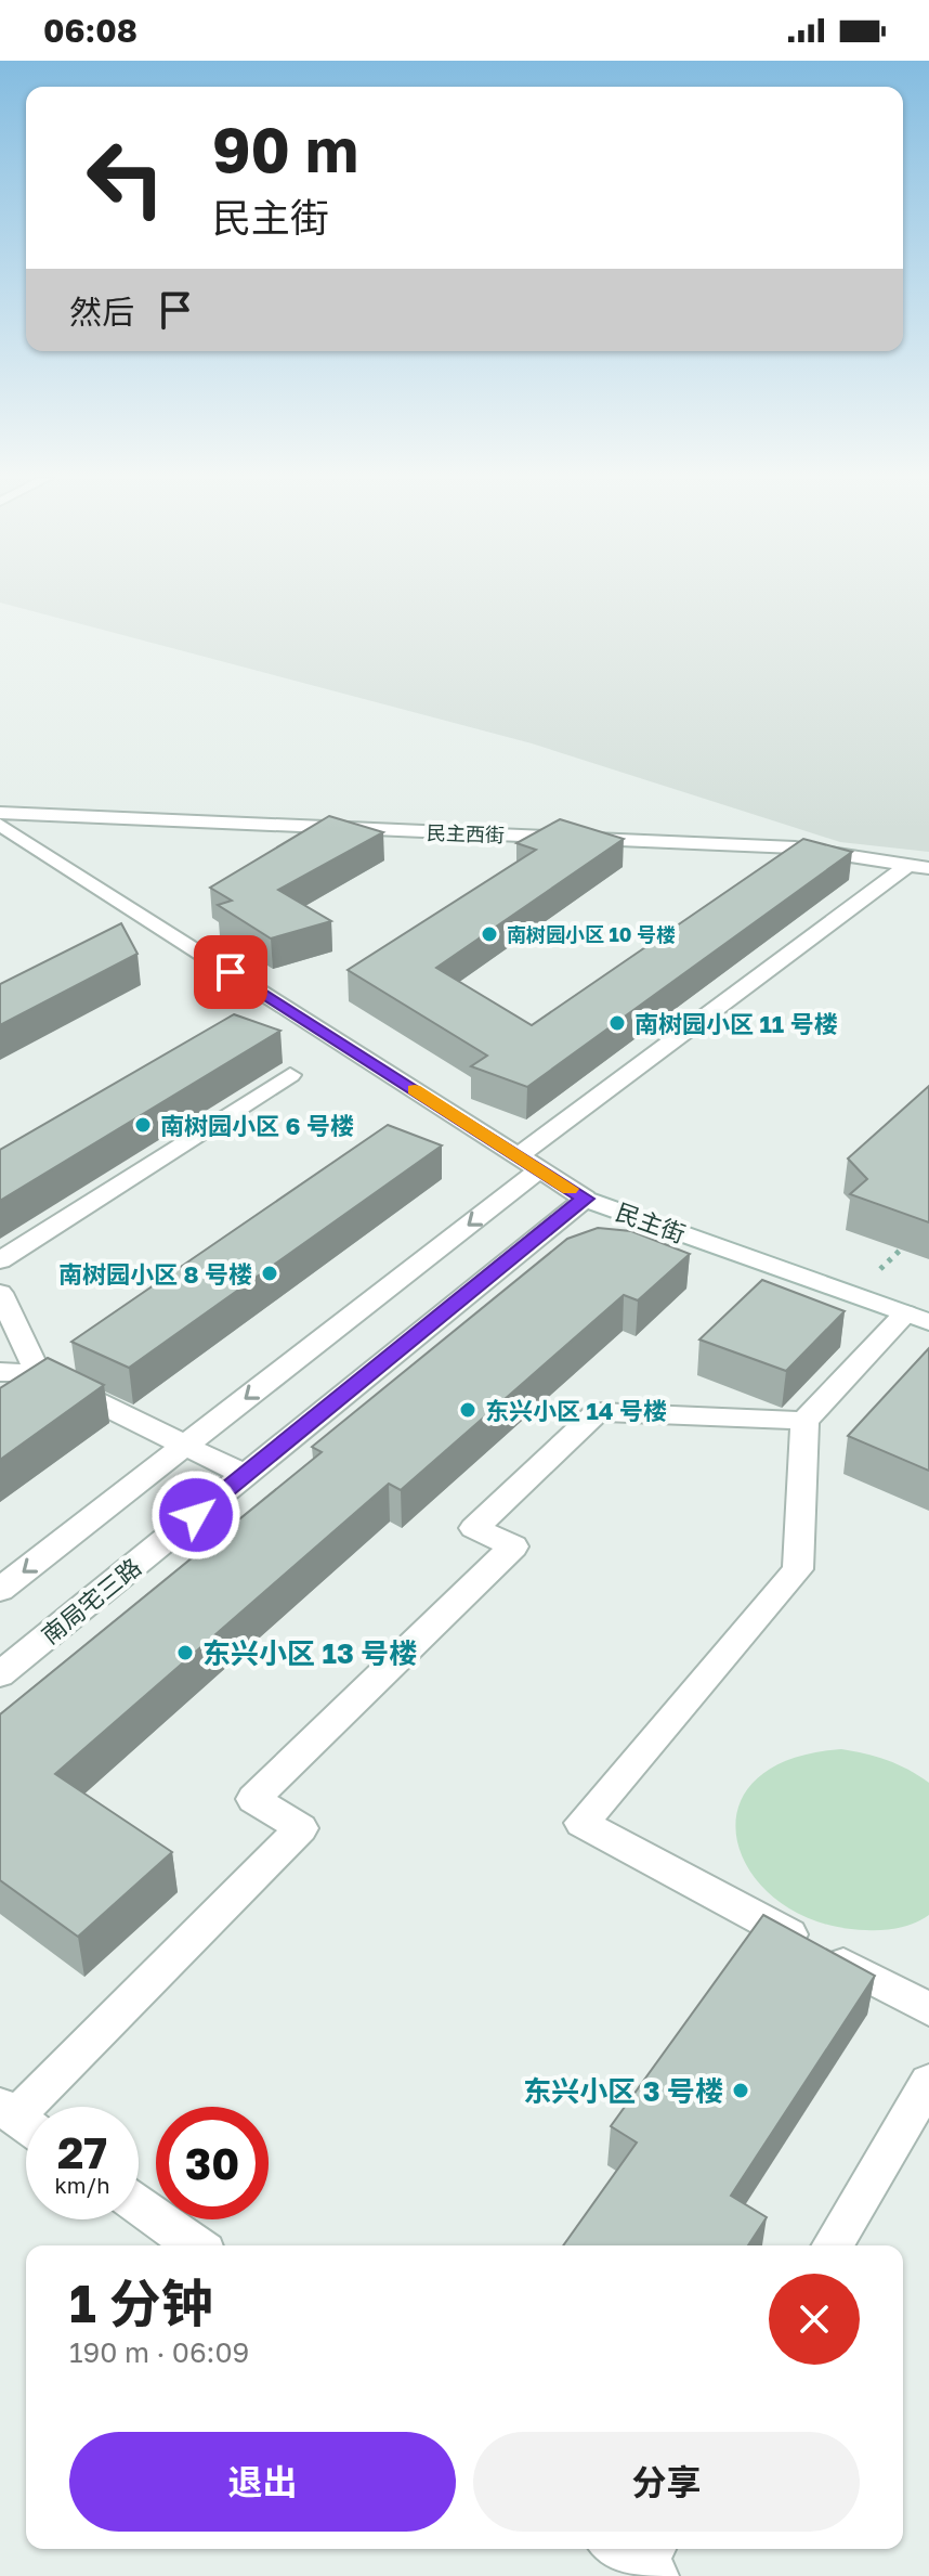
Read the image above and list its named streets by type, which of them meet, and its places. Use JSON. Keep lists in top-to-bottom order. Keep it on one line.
{"streets":{"street":["民主西街","民主街","南局宅三路"]},"crossings":[["民主街","南局宅三路"]],"places":["南树园小区 10 号楼","南树园小区 11 号楼","南树园小区 6 号楼","南树园小区 8 号楼","东兴小区 14 号楼","东兴小区 13 号楼","东兴小区 3 号楼"],"page":{"status":"06:08","turn":["90 m","民主街"],"then":"然后","speed":"27 km/h","limit":"30","heading":["1 分钟","190 m · 06:09"],"buttons":["退出","分享"]}}
